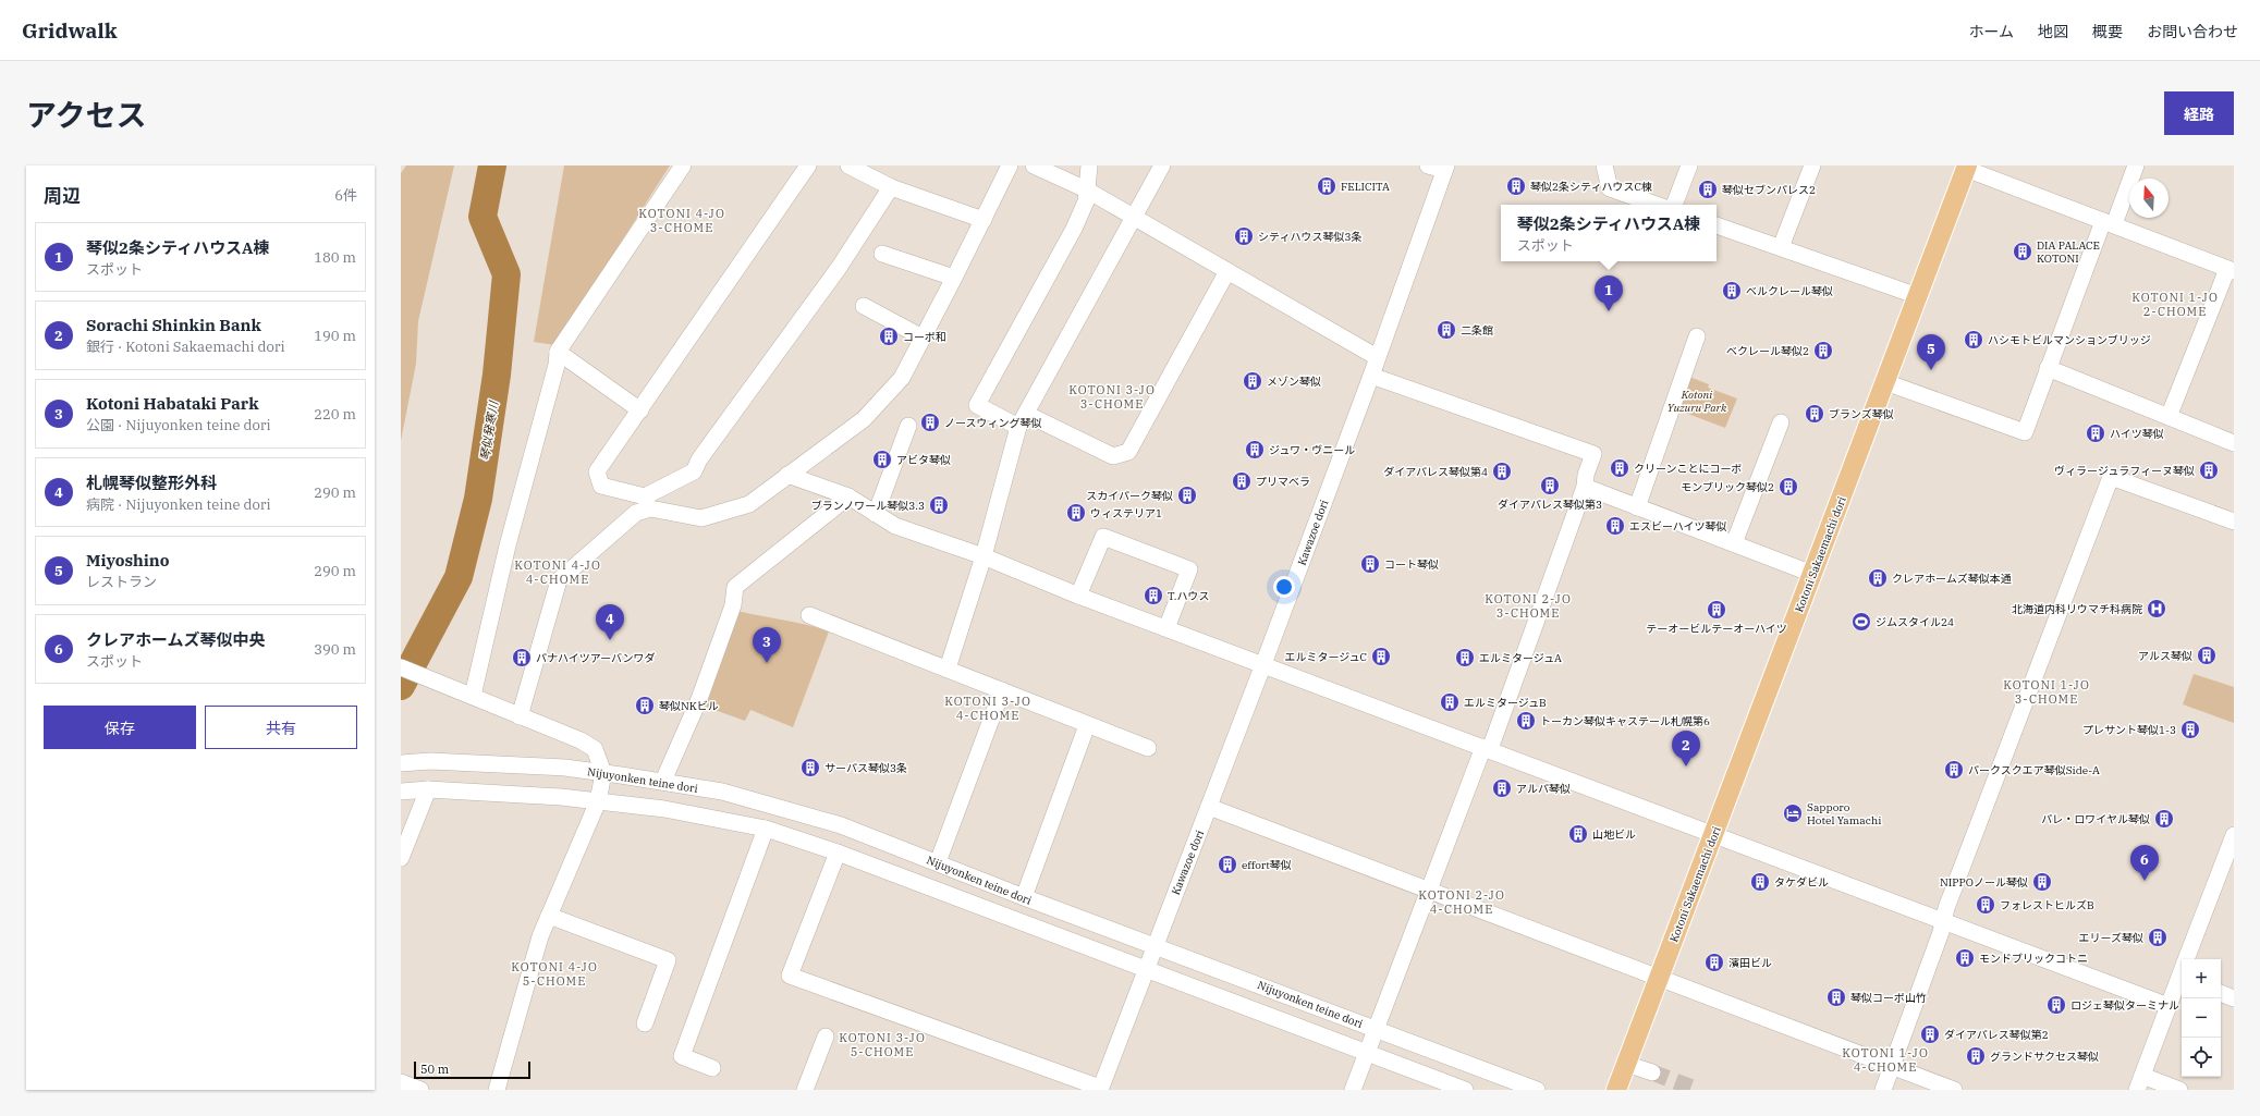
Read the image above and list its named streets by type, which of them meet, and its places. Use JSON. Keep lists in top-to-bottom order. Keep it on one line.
{"streets":{"main road":["Kotoni Sakaemachi dori"],"street":["Kawazoe dori","Nijuyonken teine dori"]},"crossings":[["Kawazoe dori","Nijuyonken teine dori"]],"districts":["KOTONI 4-JO 3-CHOME","KOTONI 1-JO 2-CHOME","KOTONI 3-JO 3-CHOME","KOTONI 4-JO 4-CHOME","KOTONI 2-JO 3-CHOME","KOTONI 1-JO 3-CHOME","KOTONI 3-JO 4-CHOME","KOTONI 2-JO 4-CHOME","KOTONI 4-JO 5-CHOME","KOTONI 3-JO 5-CHOME","KOTONI 1-JO 4-CHOME"],"water":["琴似発寒川"],"parks":["Kotoni Yuzuru Park"],"places":{"building":["FELICITA","琴似2条シティハウスC棟","琴似セブンパレス2","シティハウス琴似3条","DIA PALACE KOTONI","ベルクレール琴似","二条館","コーポ和","ハシモトビルマンションブリッジ","ベクレール琴似2","メゾン琴似","ブランズ琴似","ノースウィング琴似","ハイツ琴似","ジュワ・ヴニール","アビタ琴似","クリーンことにコーポ","ヴィラージュラフィーヌ琴似","ダイアパレス琴似第4","プリマベラ","ダイアパレス琴似第3","モンブリック琴似2","スカイパーク琴似","ブランノワール琴似3.3","ウィステリア1","エスビーハイツ琴似","コート琴似","クレアホームズ琴似本通","T.ハウス","テーオービルテーオーハイツ","アルス琴似","エルミタージュC","パナハイツアーバンワダ","エルミタージュA","エルミタージュB","琴似NKビル","トーカン琴似キャステール札幌第6","プレサント琴似1-3","サーパス琴似3条","パークスクエア琴似Side-A","アルパ琴似","パレ・ロワイヤル琴似","山地ビル","effort琴似","タケダビル","NIPPOノール琴似","フォレストヒルズB","エリーズ琴似","モンドブリックコトニ","濱田ビル","琴似コーポ山竹","ロジェ琴似ターミナル","ダイアパレス琴似第2","グランドサクセス琴似"],"hospital":["北海道内科リウマチ科病院"],"sports":["ジムスタイル24"],"hotel":["Sapporo Hotel Yamachi"]},"scale_bar":"50 m","north":"top","page":{"header":"Gridwalk","nav":["ホーム","地図","概要","お問い合わせ"],"title":"アクセス","buttons":["経路",["保存","共有"]],"heading":["周辺","6件"],"popup":["琴似2条シティハウスA棟","スポット"],"list":[{"mark":"1","name":"琴似2条シティハウスA棟","note":"スポット","value":"180 m"},{"mark":"2","name":"Sorachi Shinkin Bank","note":"銀行 · Kotoni Sakaemachi dori","value":"190 m"},{"mark":"3","name":"Kotoni Habataki Park","note":"公園 · Nijuyonken teine dori","value":"220 m"},{"mark":"4","name":"札幌琴似整形外科","note":"病院 · Nijuyonken teine dori","value":"290 m"},{"mark":"5","name":"Miyoshino","note":"レストラン","value":"290 m"},{"mark":"6","name":"クレアホームズ琴似中央","note":"スポット","value":"390 m"}],"pins":["1","5","4","3","2","6"],"map_buttons":["+","−"],"scale":"50 m"}}
